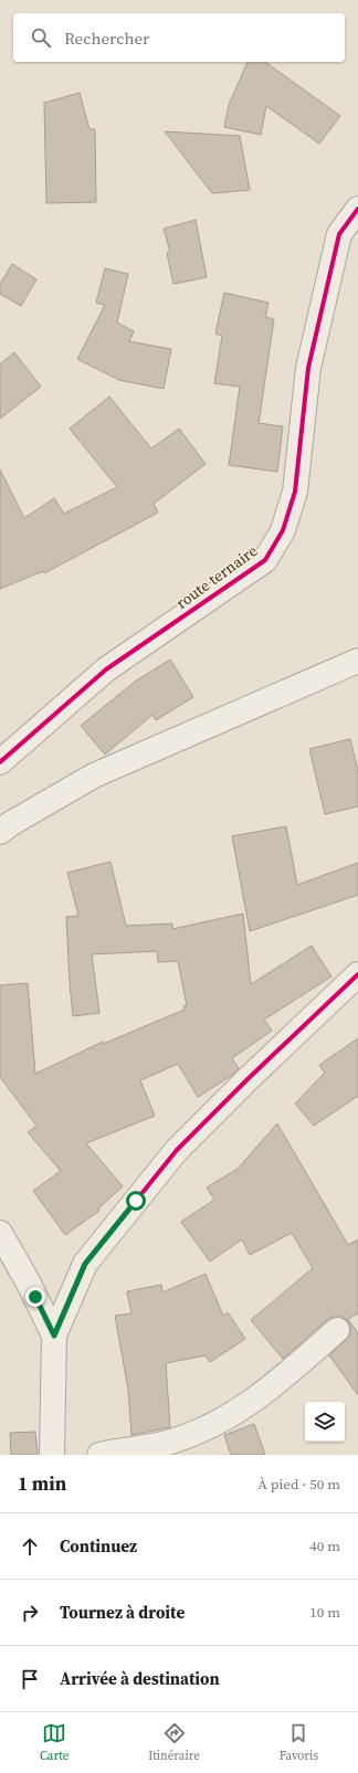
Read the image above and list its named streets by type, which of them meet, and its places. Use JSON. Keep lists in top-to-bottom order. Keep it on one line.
{"streets":{"street":["route ternaire"]},"page":{"search":"Rechercher","heading":["1 min","À pied · 50 m"],"list":[["Continuez","40 m"],["Tournez à droite","10 m"],"Arrivée à destination"],"nav":["Carte","Itinéraire","Favoris"]}}
